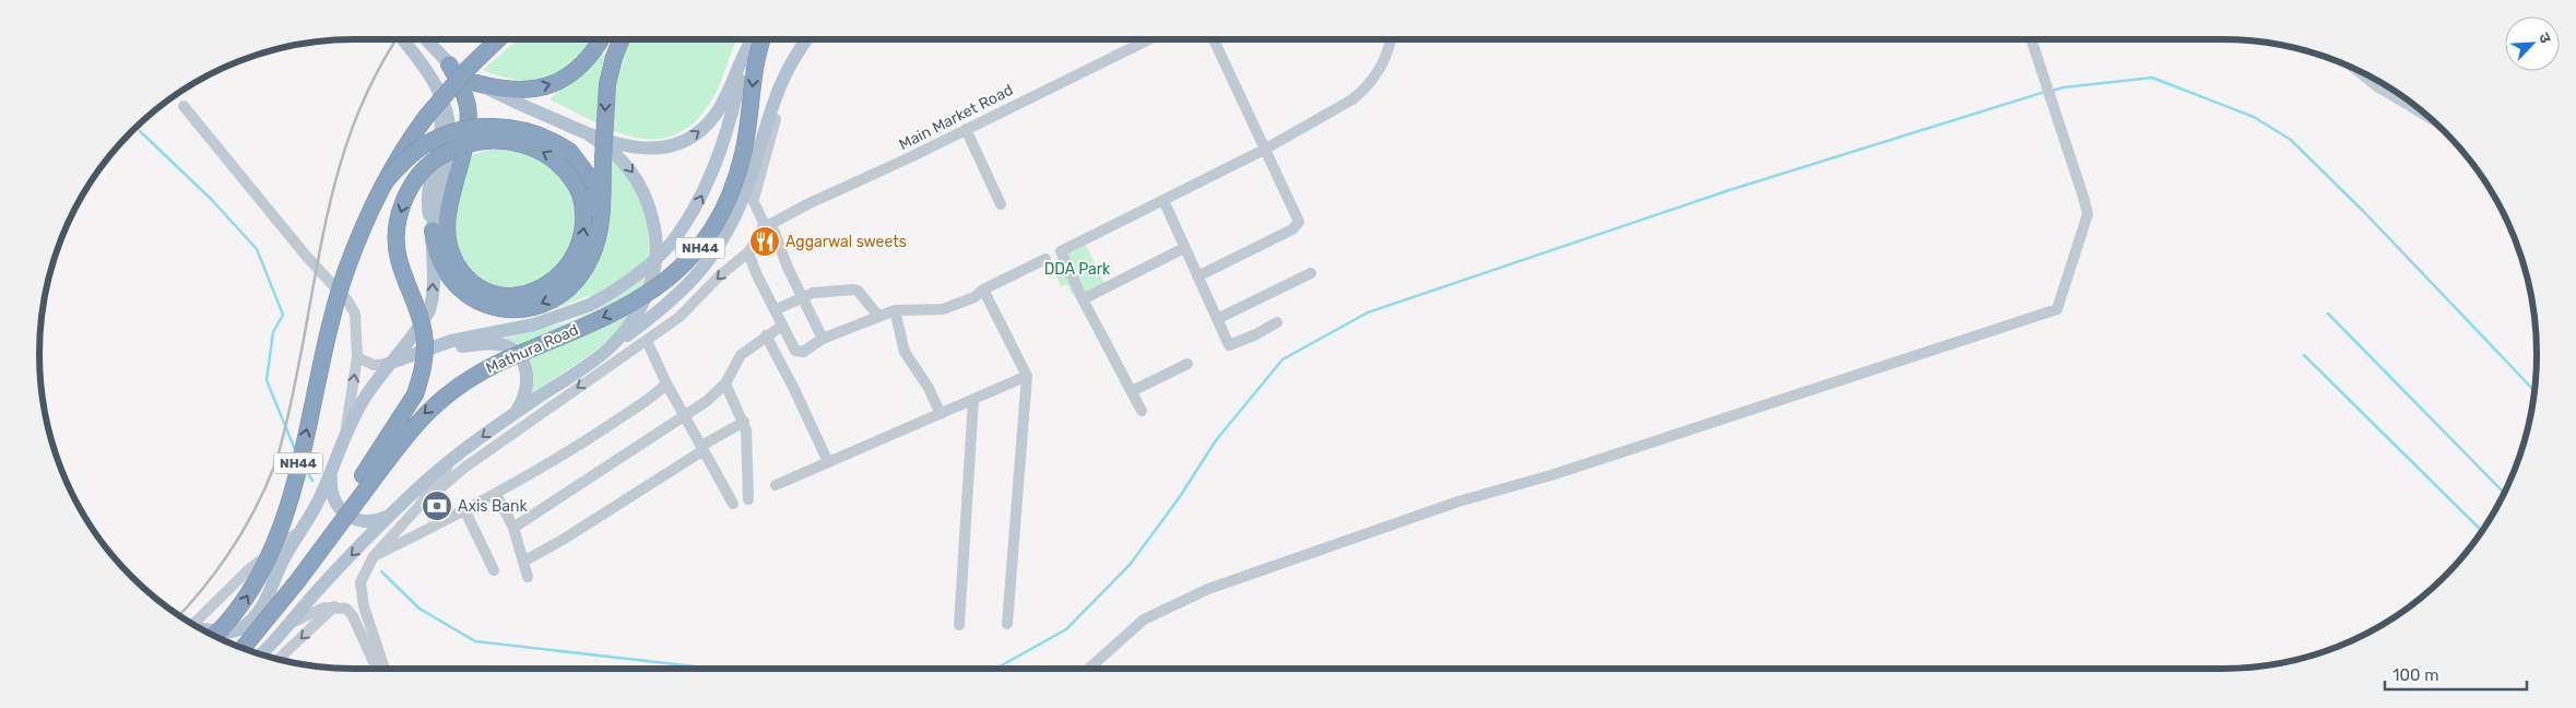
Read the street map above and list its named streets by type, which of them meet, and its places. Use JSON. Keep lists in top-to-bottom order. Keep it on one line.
{"streets":{"highway":["NH44","Mathura Road"],"street":["Main Market Road"]},"parks":["DDA Park"],"places":{"restaurant":["Aggarwal sweets"],"bank":["Axis Bank"]},"scale_bar":"100 m","north":"top right"}
